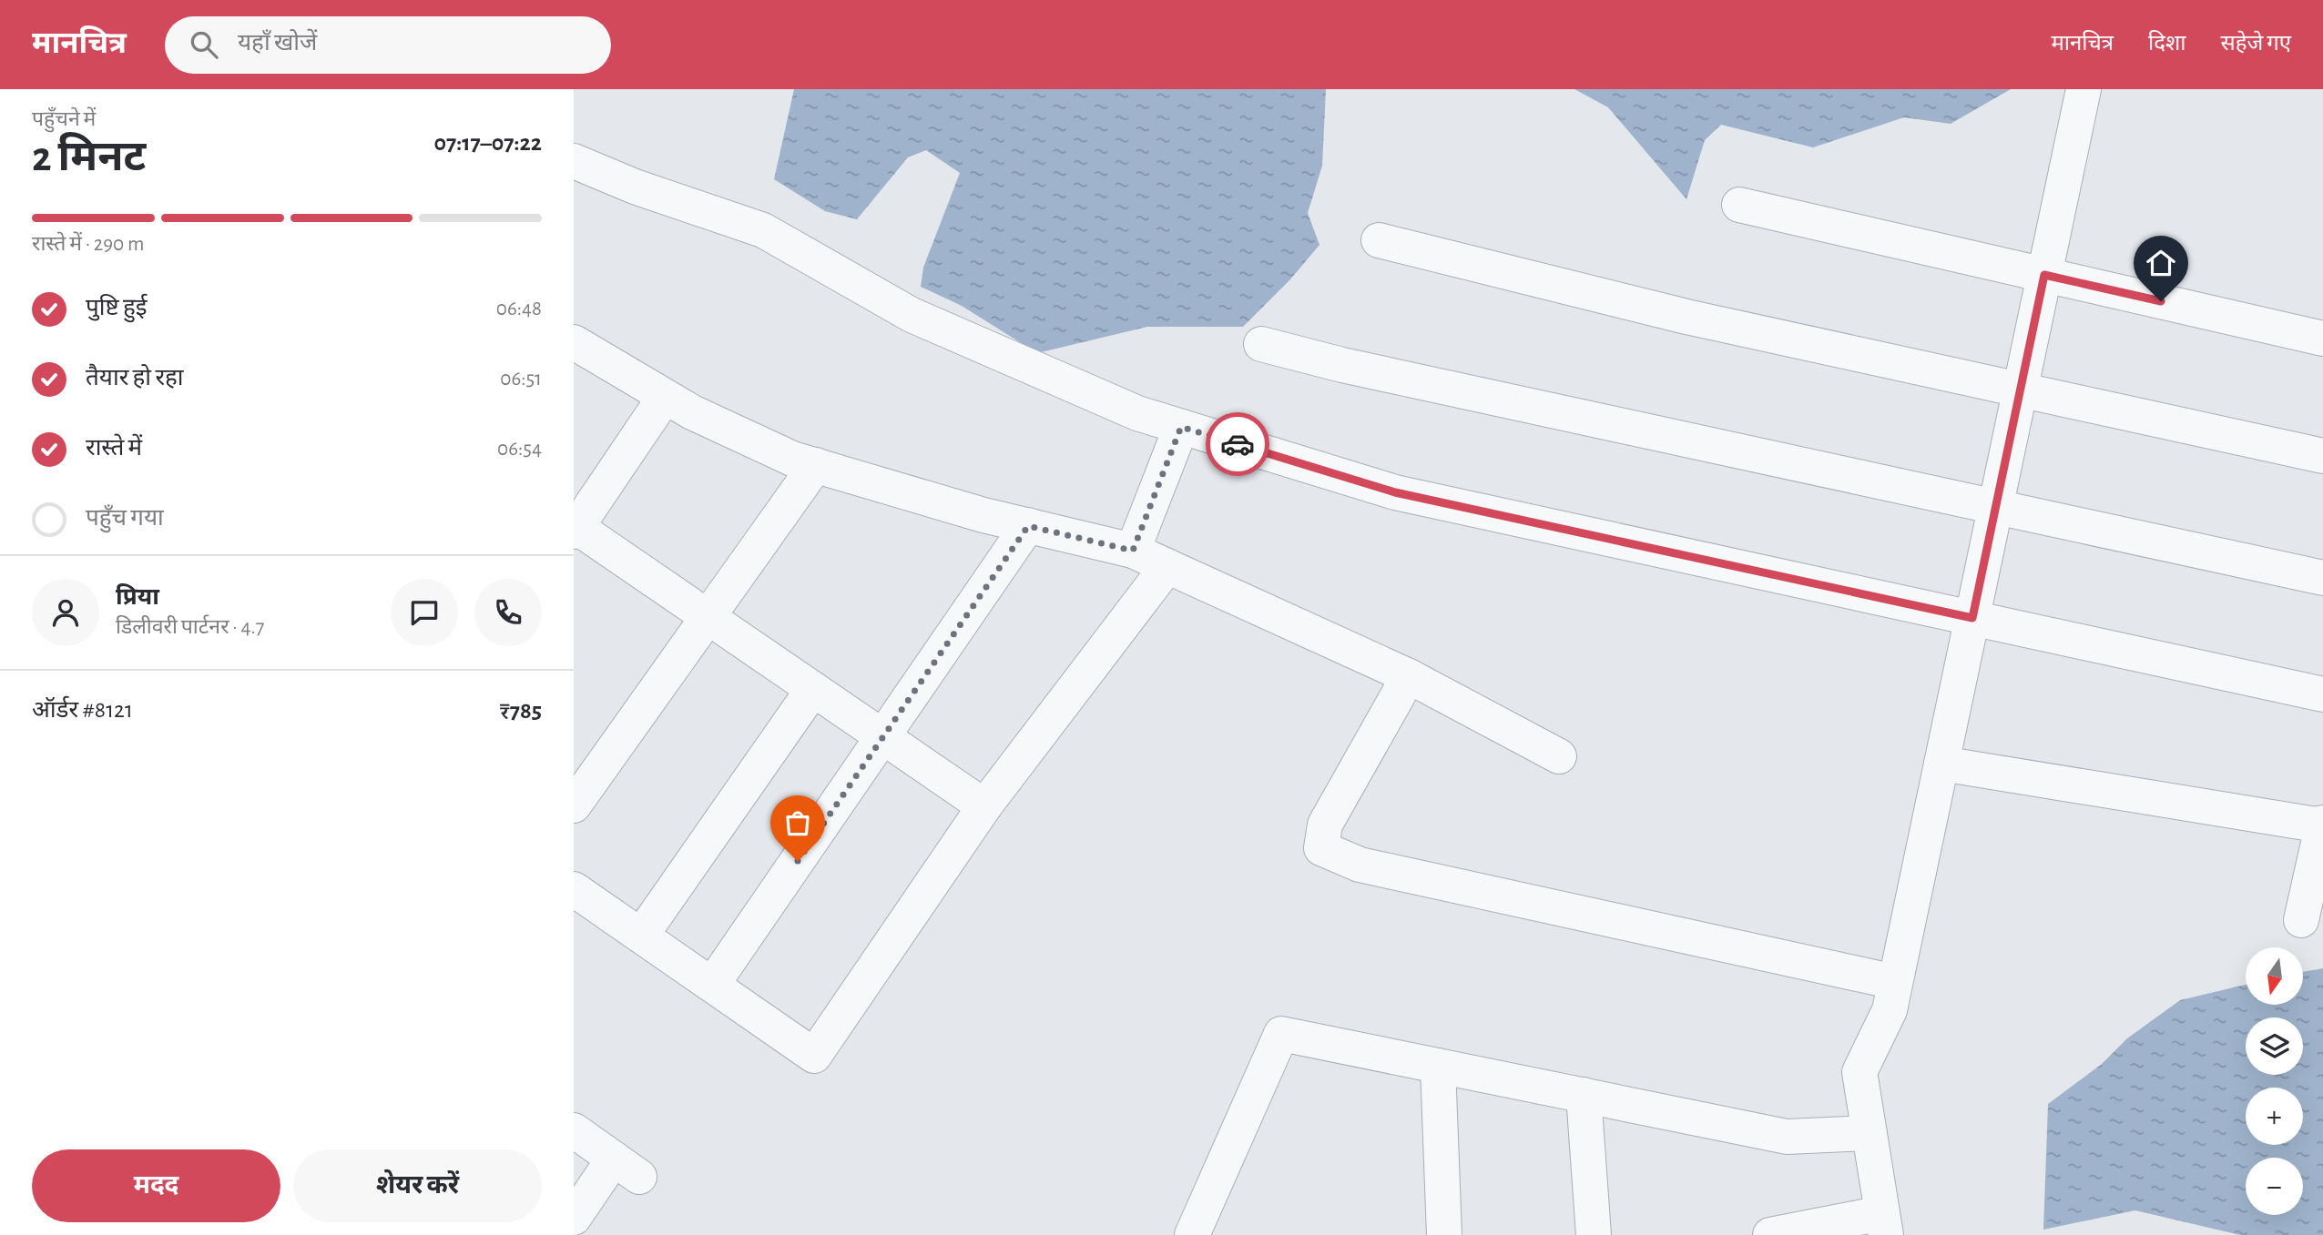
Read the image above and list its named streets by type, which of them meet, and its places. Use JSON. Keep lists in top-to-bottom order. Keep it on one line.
{"north":"bottom","page":{"header":"मानचित्र","search":"यहाँ खोजें","nav":["मानचित्र","दिशा","सहेजे गए"],"heading":["2 मिनट","पहुँचने में","07:17–07:22"],"panel":["प्रिया","डिलीवरी पार्टनर · 4.7","ऑर्डर #8121","₹785"],"bar":"रास्ते में · 290 m","list":[["पुष्टि हुई","06:48"],["तैयार हो रहा","06:51"],["रास्ते में","06:54"],"पहुँच गया"],"map_buttons":["+","−"],"buttons":["मदद","शेयर करें"]}}
